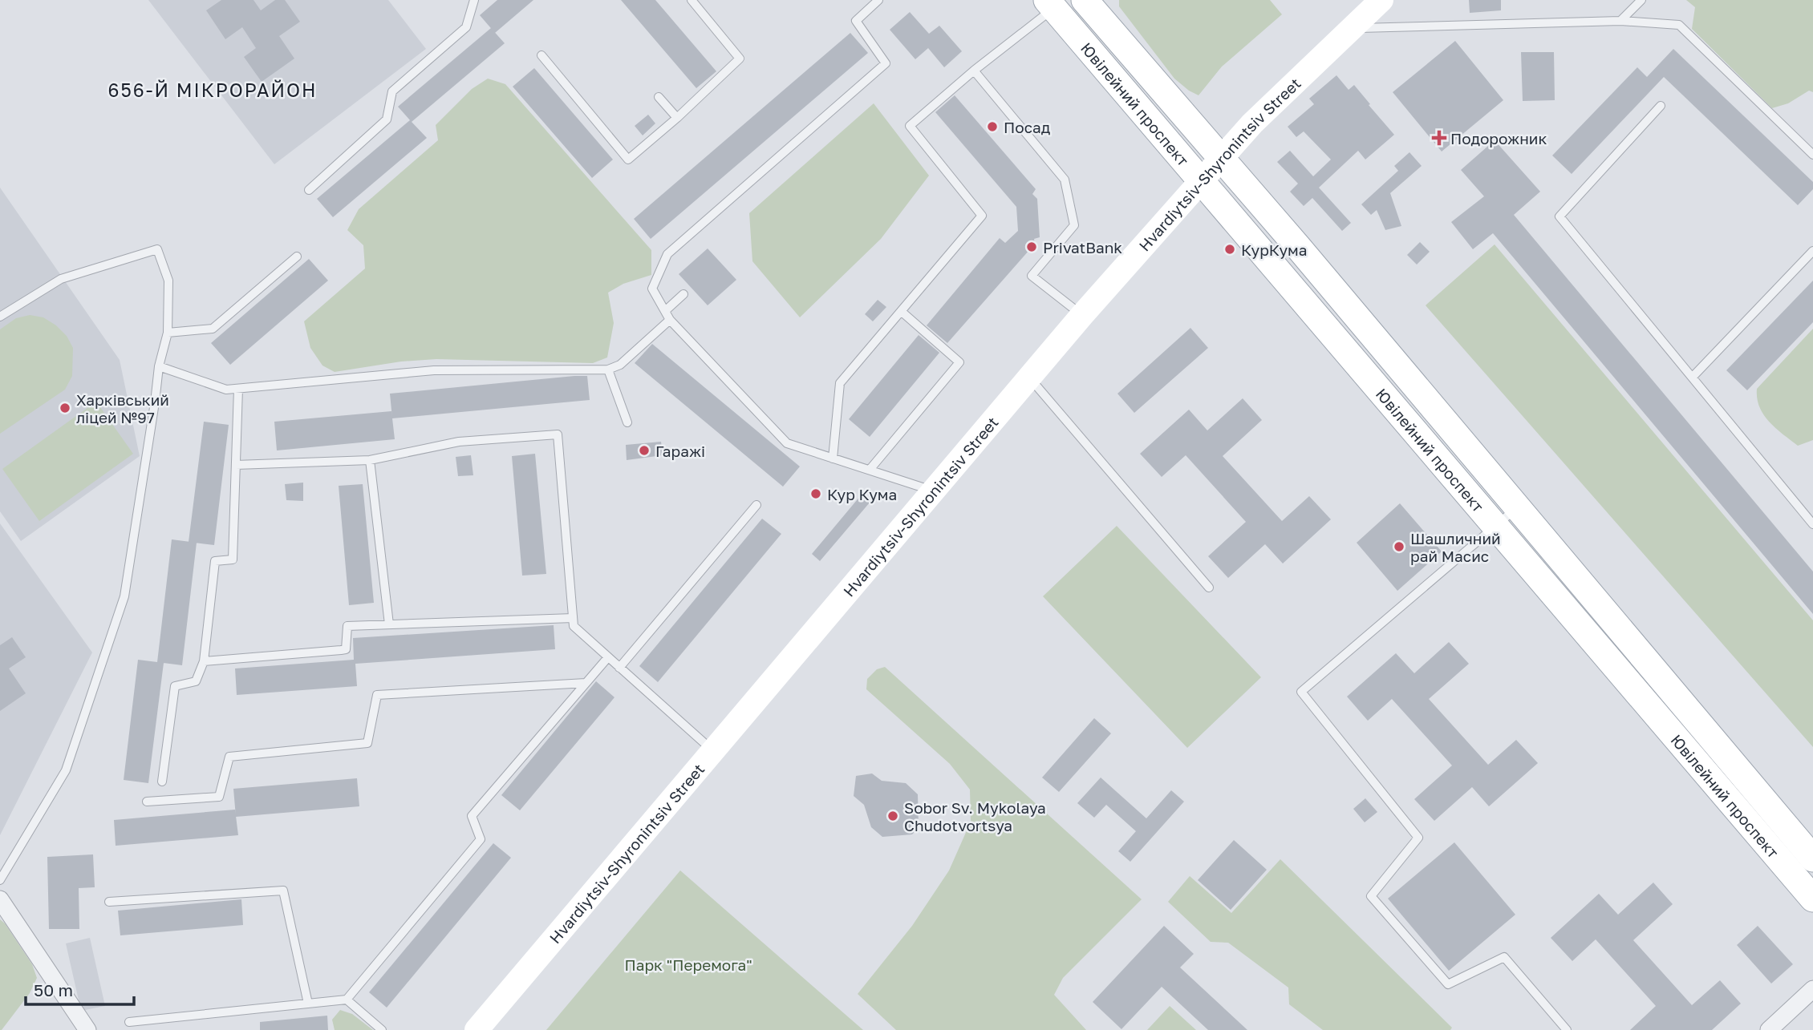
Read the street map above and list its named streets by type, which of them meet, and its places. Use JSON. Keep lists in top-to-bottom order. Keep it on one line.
{"streets":{"main road":["Ювілейний проспект","Hvardiytsiv-Shyronintsiv Street"]},"crossings":[["Ювілейний проспект","Hvardiytsiv-Shyronintsiv Street"]],"districts":["656-Й МІКРОРАЙОН"],"parks":["Парк \"Перемога\""],"places":{"other":["Посад","PrivatBank","КурКума","Харківський ліцей №97","Гаражі","Кур Кума","Шашличний рай Масис","Sobor Sv. Mykolaya Chudotvortsya"],"health":["Подорожник"]},"scale_bar":"50 m"}
